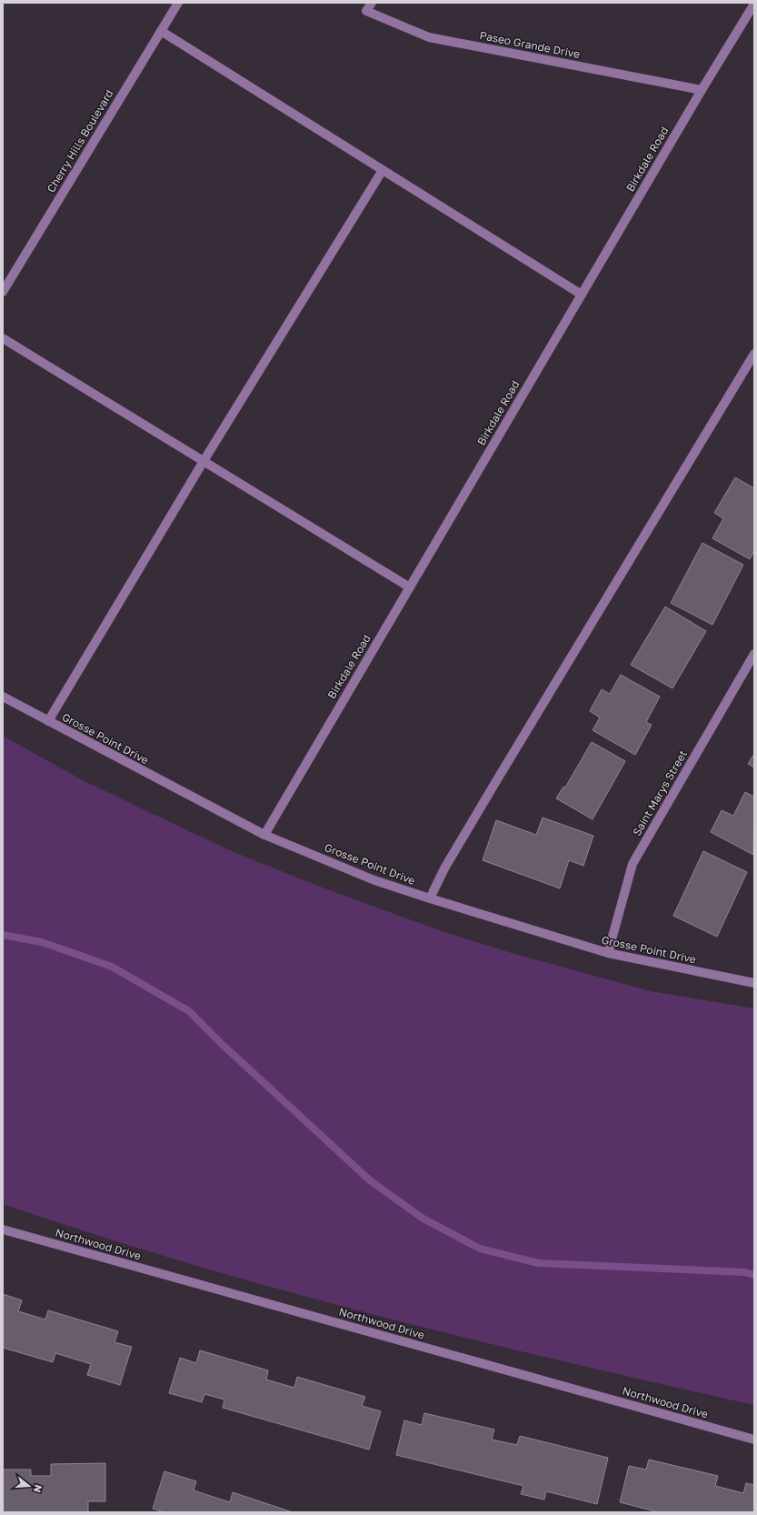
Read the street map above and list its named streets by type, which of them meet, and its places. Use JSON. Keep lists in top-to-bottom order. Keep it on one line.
{"streets":{"street":["Paseo Grande Drive","Cherry Hills Boulevard","Birkdale Road","Grosse Point Drive","Saint Marys Street","Northwood Drive"]},"crossings":[["Paseo Grande Drive","Birkdale Road"],["Birkdale Road","Grosse Point Drive"],["Grosse Point Drive","Saint Marys Street"]],"north":"right"}
